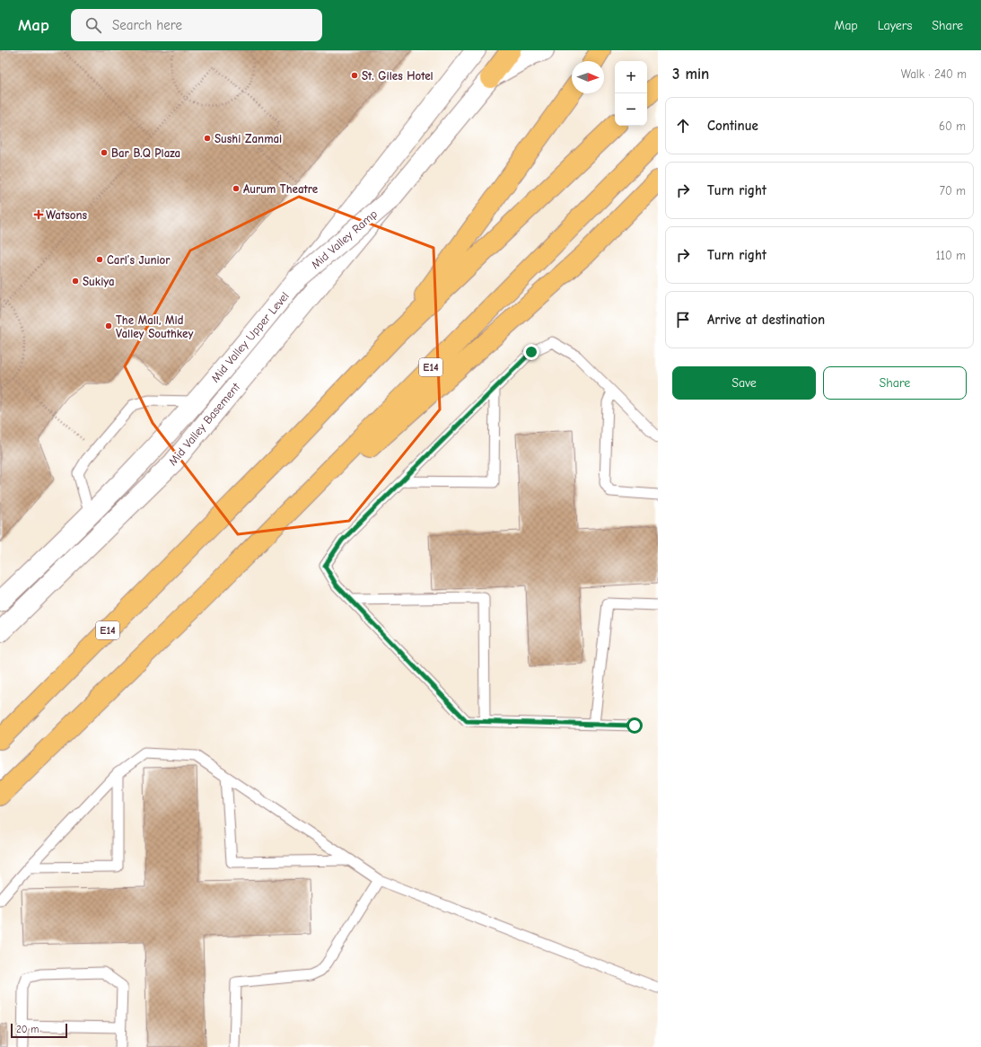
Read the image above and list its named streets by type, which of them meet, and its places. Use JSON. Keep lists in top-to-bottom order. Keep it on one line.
{"streets":{"highway":["E14"],"street":["Mid Valley Ramp","Mid Valley Upper Level","Mid Valley Basement"]},"crossings":[["Mid Valley Ramp","Mid Valley Upper Level"],["Mid Valley Ramp","Mid Valley Basement"]],"places":{"other":["St. Giles Hotel","Sushi Zanmai","Bar B.Q Plaza","Aurum Theatre","Carl’s Junior","Sukiya","The Mall, Mid Valley Southkey"],"health":["Watsons"]},"scale_bar":"20 m","north":"right","page":{"header":"Map","search":"Search here","nav":["Map","Layers","Share"],"heading":["3 min","Walk · 240 m"],"map_buttons":["+","−"],"list":[["Continue","60 m"],["Turn right","70 m"],["Turn right","110 m"],"Arrive at destination"],"buttons":["Save","Share"],"scale":"20 m"}}
